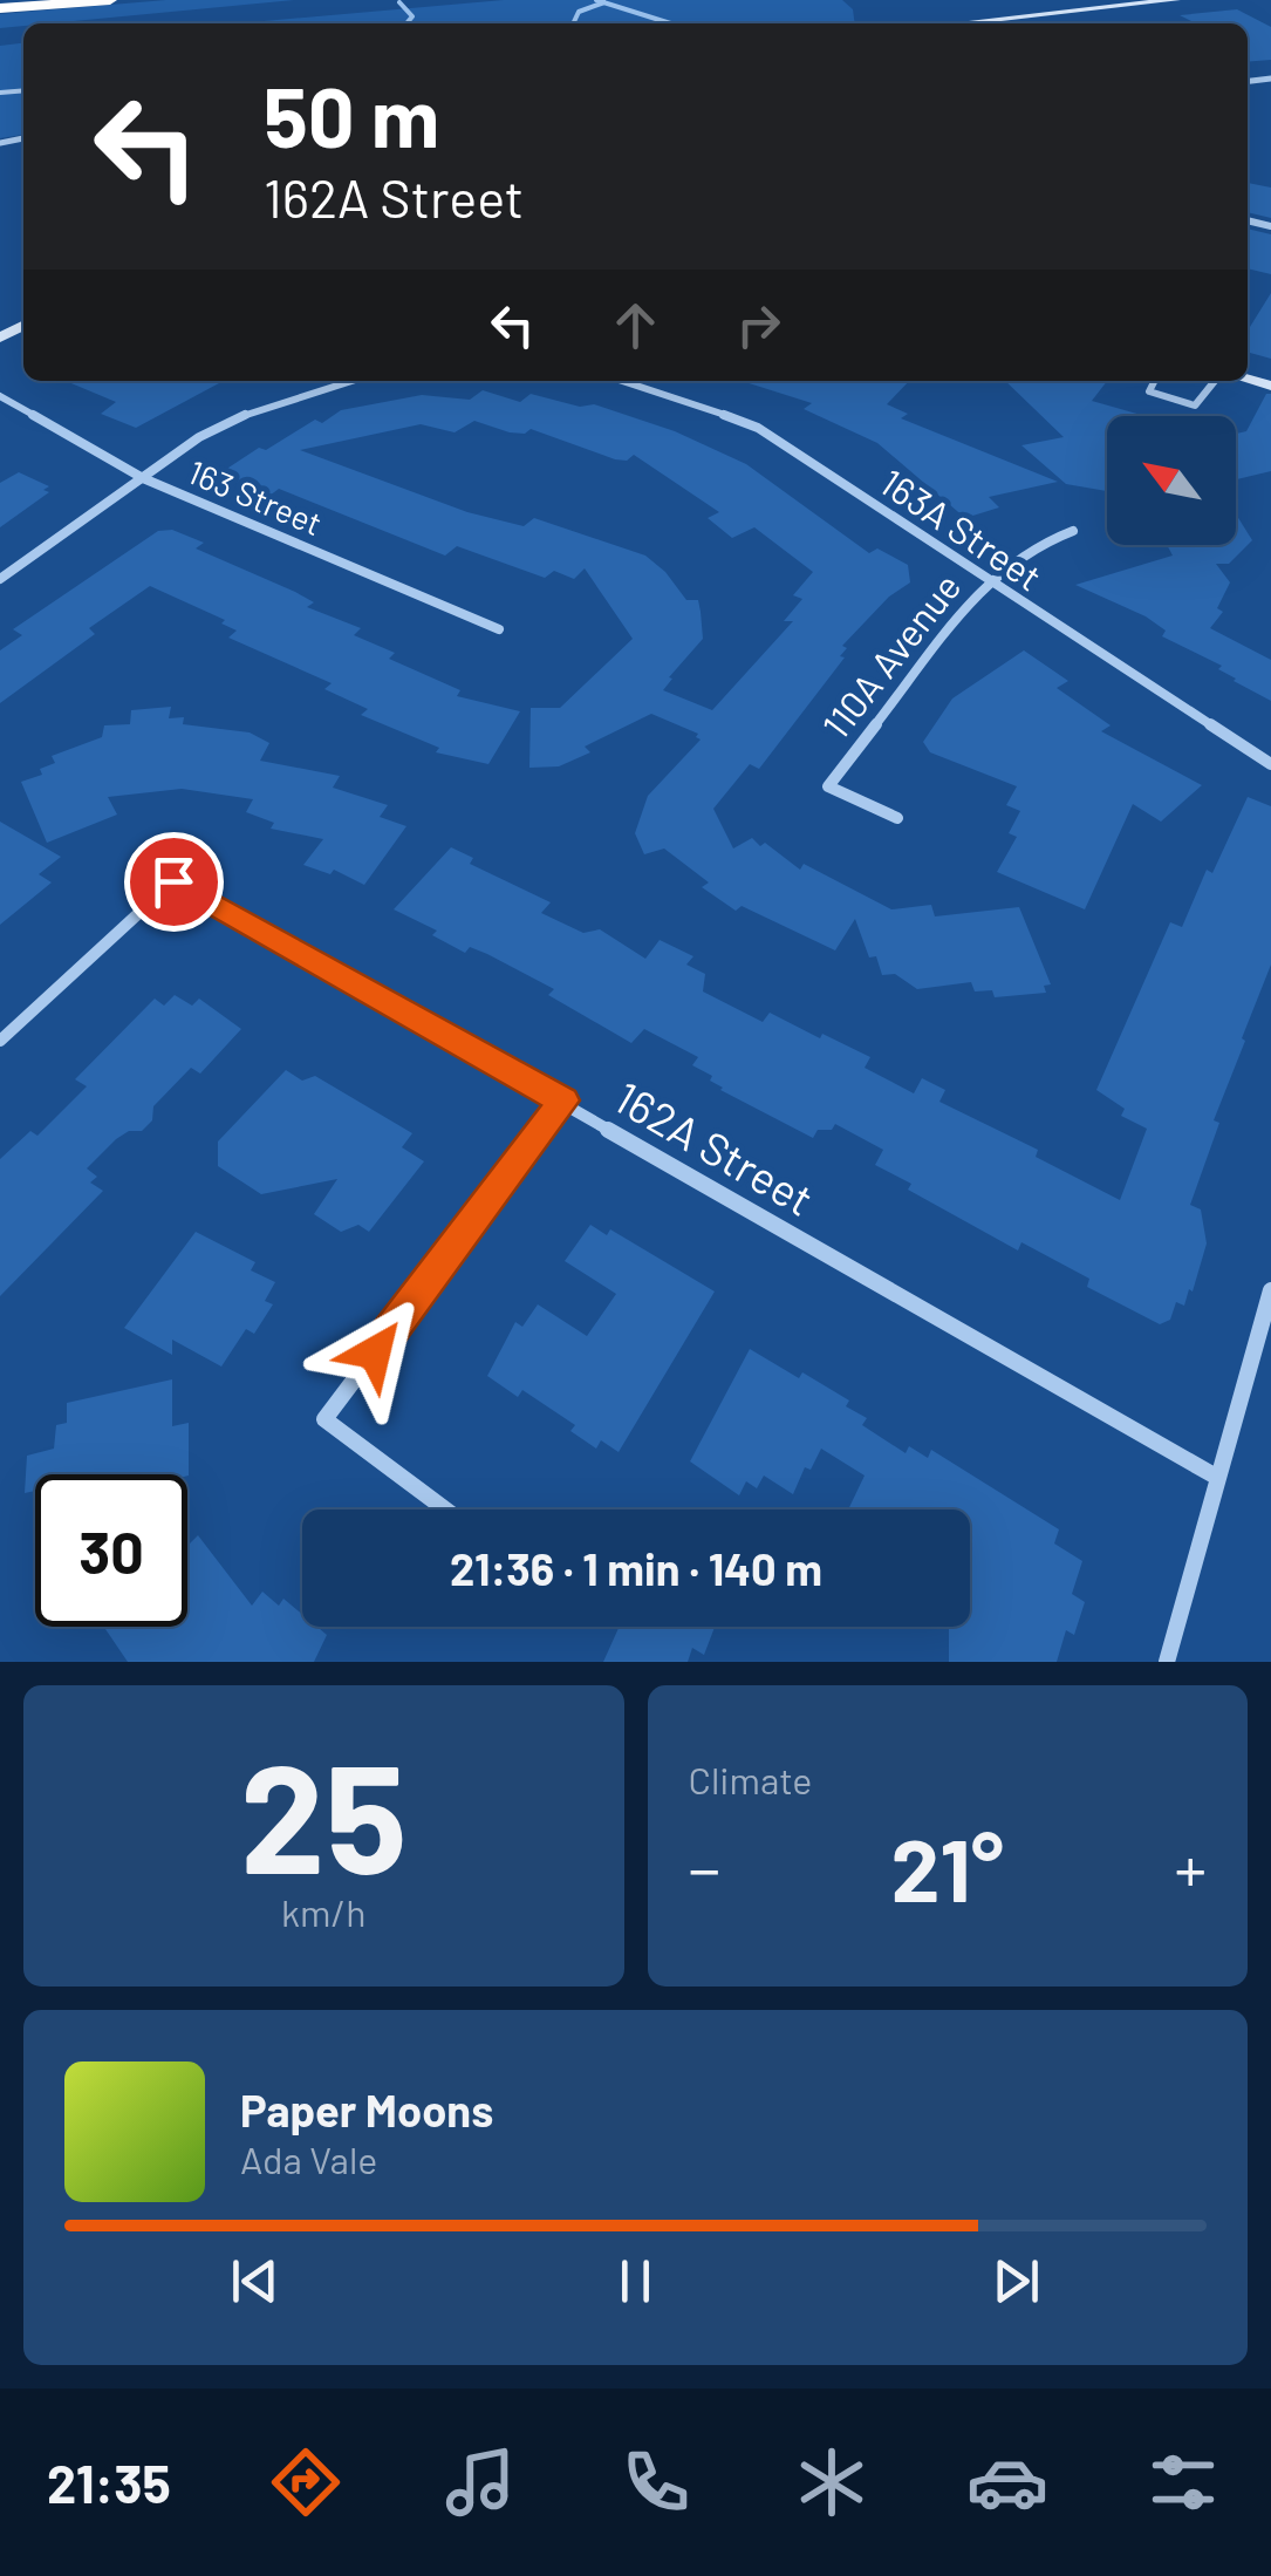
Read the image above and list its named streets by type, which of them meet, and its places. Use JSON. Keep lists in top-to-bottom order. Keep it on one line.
{"streets":{"street":["163 Street","163A Street","110A Avenue","162A Street"]},"crossings":[["163A Street","110A Avenue"]],"north":"top left","page":{"turn":["50 m","162A Street"],"limit":"30","trip":"21:36 · 1 min · 140 m","tile":[["25","km/h"],"Climate"],"heat":["−","21°","+"],"song":["Paper Moons","Ada Vale"],"tabs":"21:35"}}
